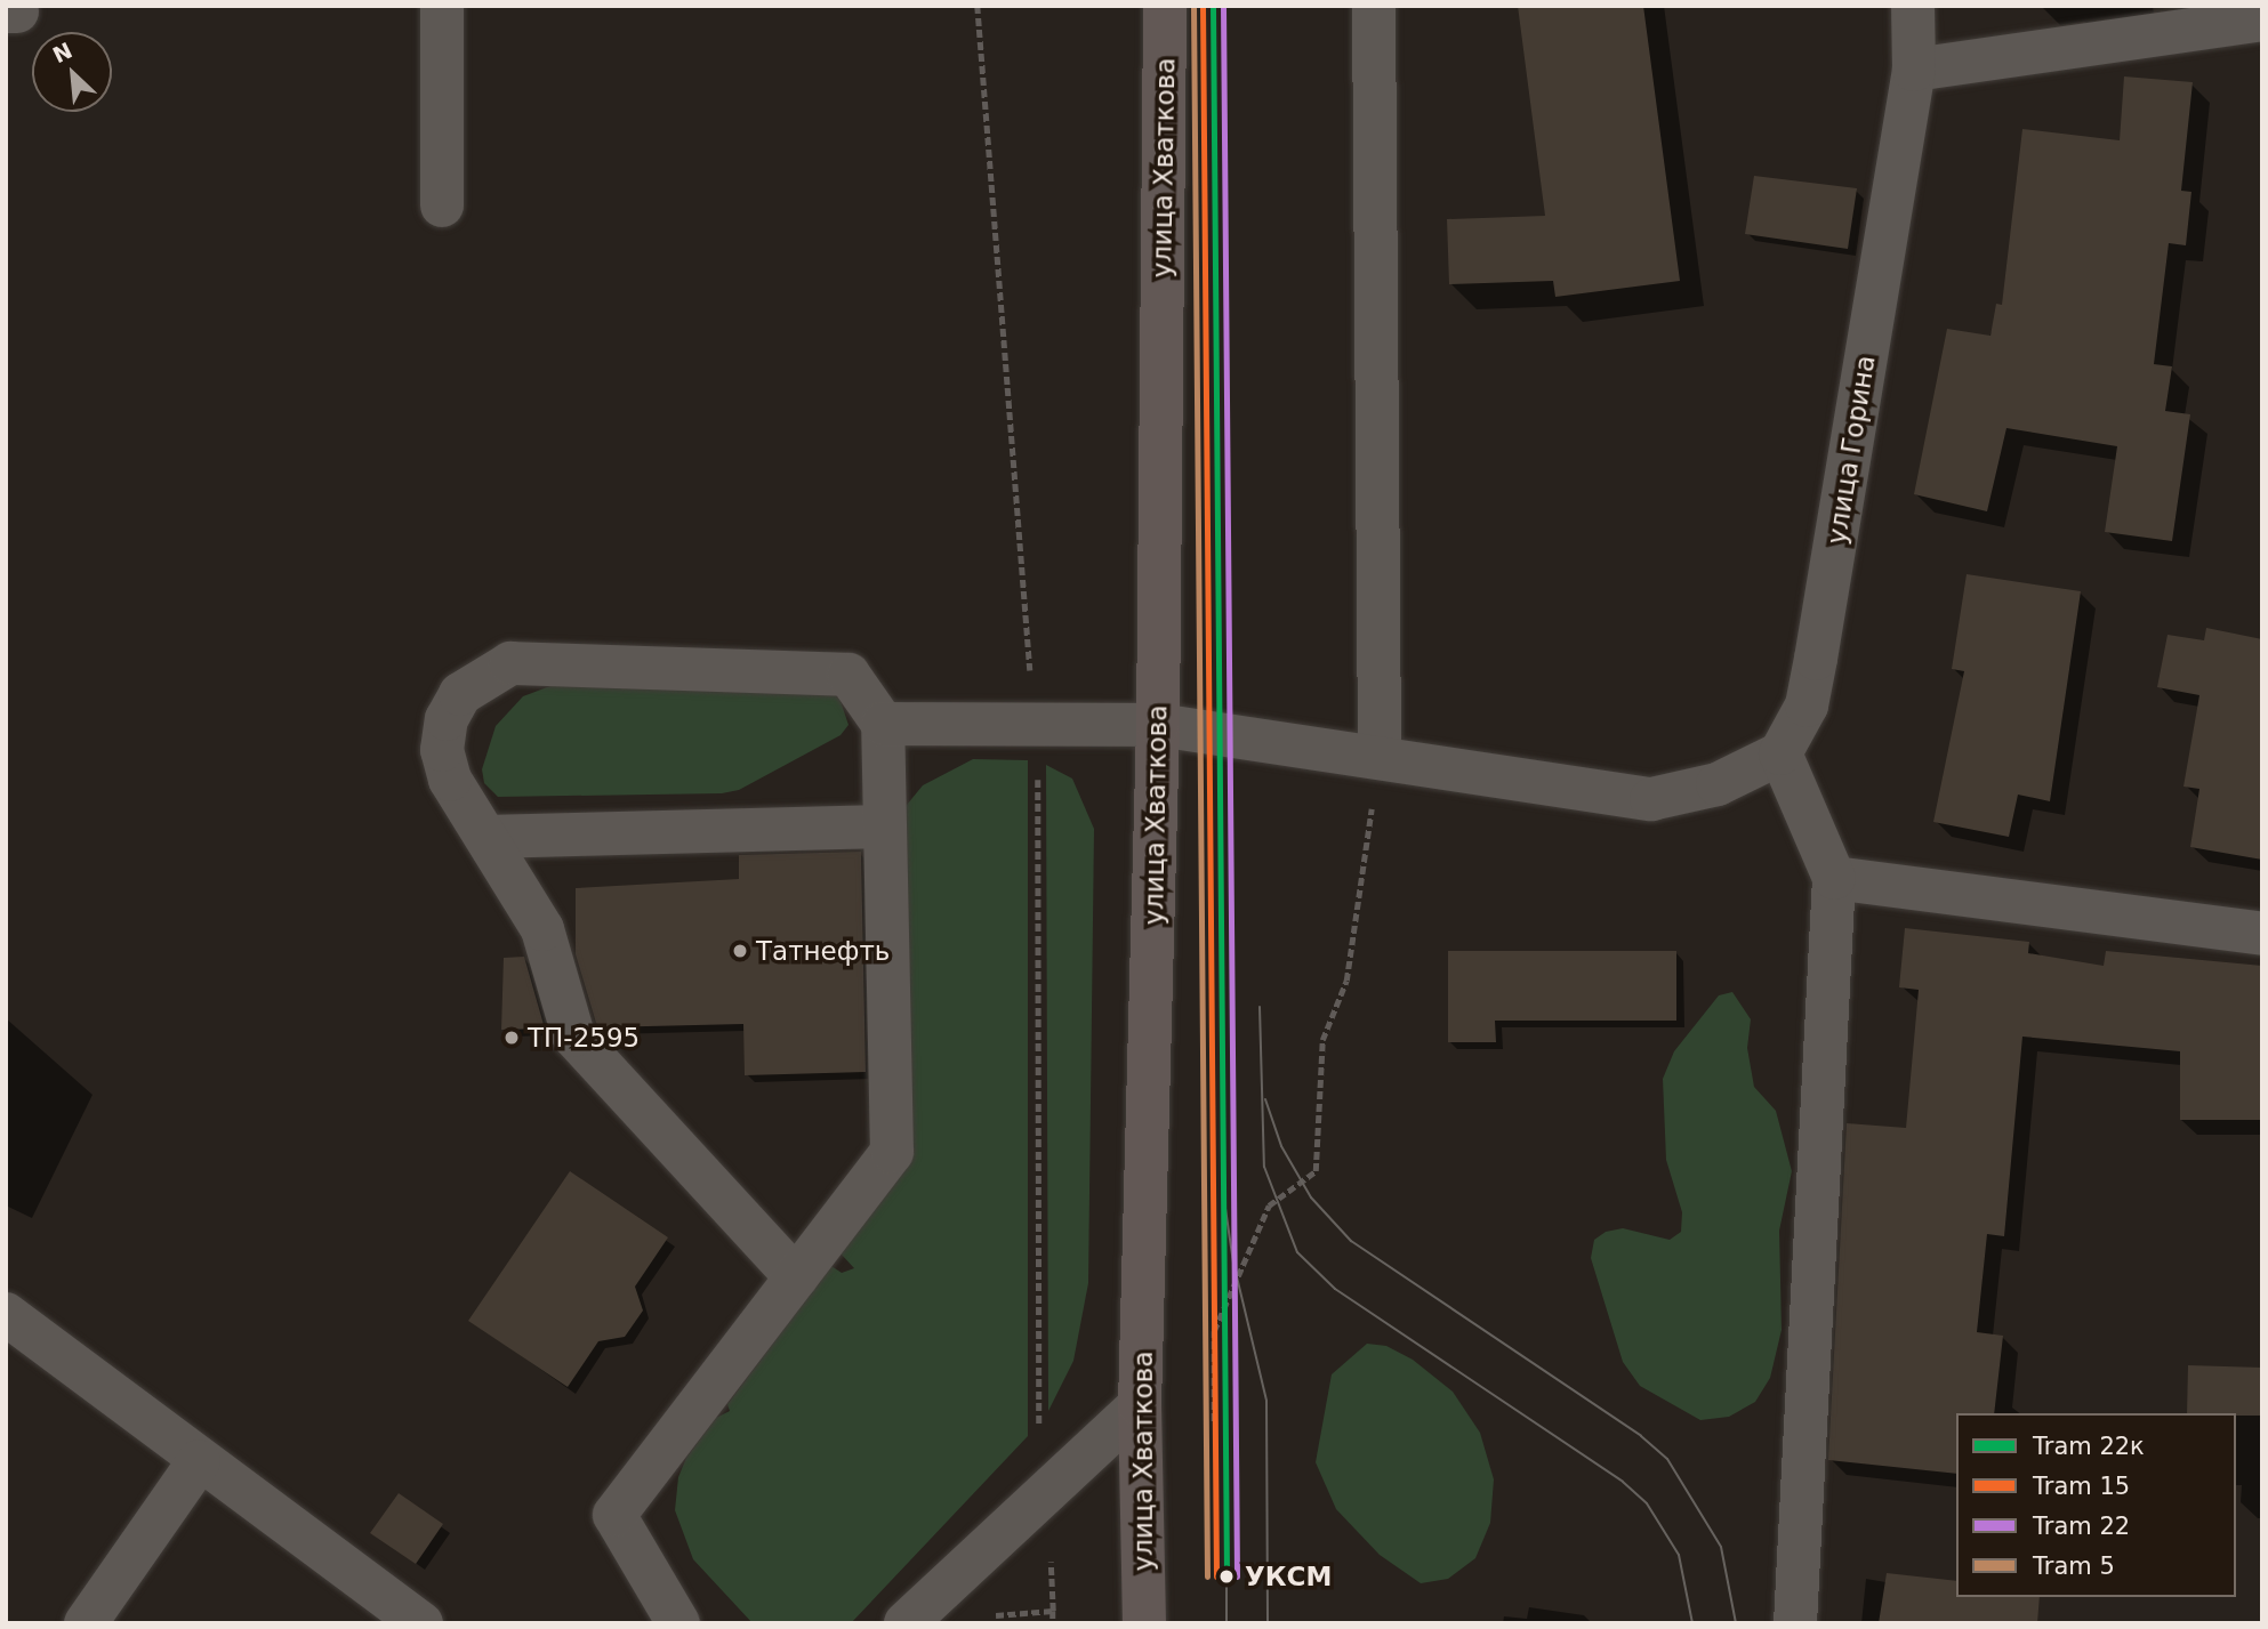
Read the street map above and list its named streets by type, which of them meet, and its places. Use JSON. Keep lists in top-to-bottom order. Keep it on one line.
{"streets":{"main road":["улица Хваткова"],"street":["улица Горина"]},"places":["Татнефть","ТП-2595","УКСМ"],"lines":["tram line 22к","tram line 15","tram line 22","tram line 5"],"legend":["Tram 22к","Tram 15","Tram 22","Tram 5"],"north":"top left"}
